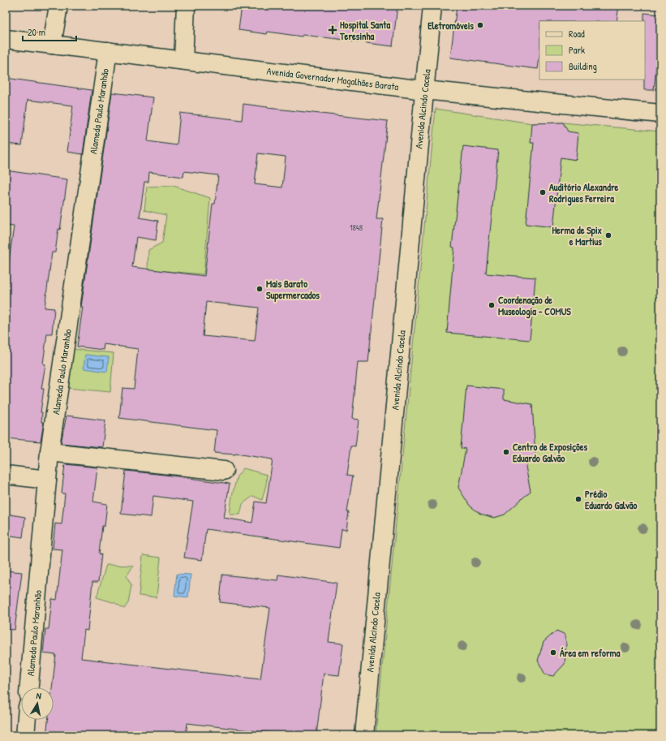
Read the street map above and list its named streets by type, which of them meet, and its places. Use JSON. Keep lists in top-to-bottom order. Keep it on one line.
{"streets":{"main road":["Avenida Governador Magalhães Barata","Avenida Alcindo Cacela","Alameda Paulo Maranhão"]},"crossings":[["Avenida Governador Magalhães Barata","Avenida Alcindo Cacela"],["Avenida Governador Magalhães Barata","Alameda Paulo Maranhão"]],"places":{"other":["Eletromóveis","Auditório Alexandre Rodrigues Ferreira","Herma de Spix e Martius","Mais Barato Supermercados","Coordenação de Museologia - COMUS","Centro de Exposições Eduardo Galvão","Prédio Eduardo Galvão","Área em reforma"],"health":["Hospital Santa Teresinha"]},"house_numbers":["1848"],"legend":["Road","Park","Building"],"scale_bar":"20 m","north":"top"}
